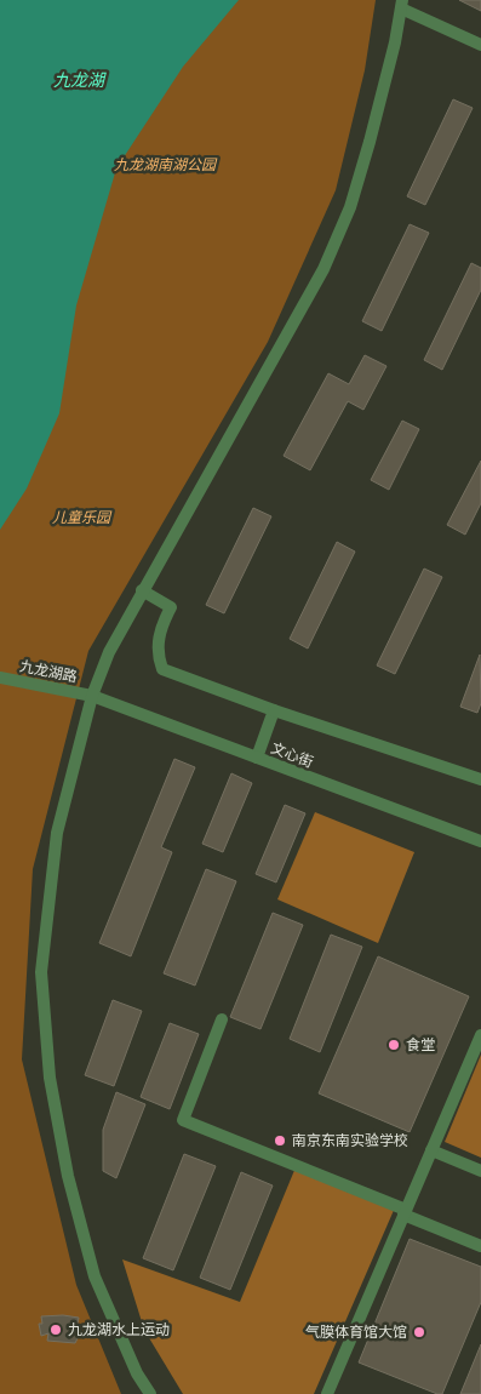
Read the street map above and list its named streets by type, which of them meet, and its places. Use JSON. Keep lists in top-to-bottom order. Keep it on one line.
{"streets":{"street":["九龙湖路","文心街"]},"crossings":[["九龙湖路","文心街"]],"water":["九龙湖"],"parks":["九龙湖南湖公园","儿童乐园"],"places":["食堂","南京东南实验学校","九龙湖水上运动","气膜体育馆大馆"]}
